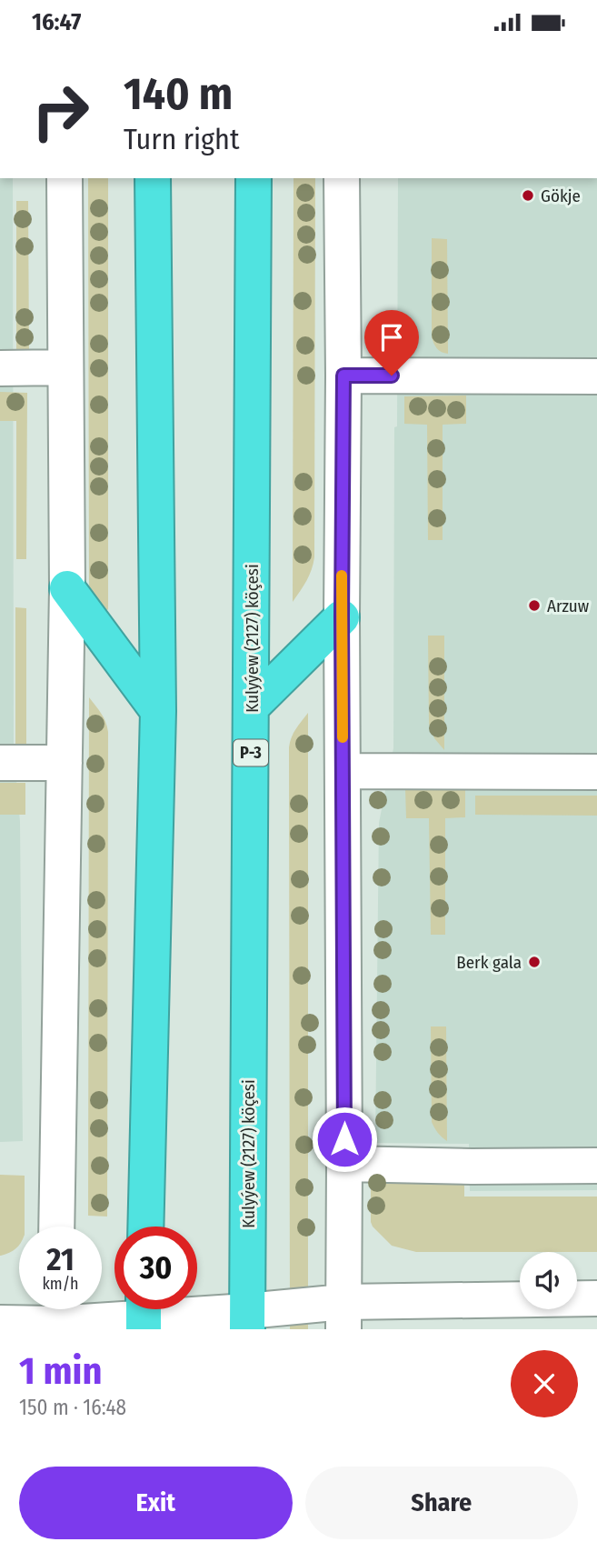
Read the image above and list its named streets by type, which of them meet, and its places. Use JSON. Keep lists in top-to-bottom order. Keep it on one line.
{"streets":{"highway":["Kulyýew (2127) köçesi","P-3"]},"places":["Gökje","Arzuw","Berk gala"],"page":{"status":"16:47","turn":["140 m","Turn right"],"speed":"21 km/h","limit":"30","heading":["1 min","150 m · 16:48"],"buttons":["Exit","Share"]}}
